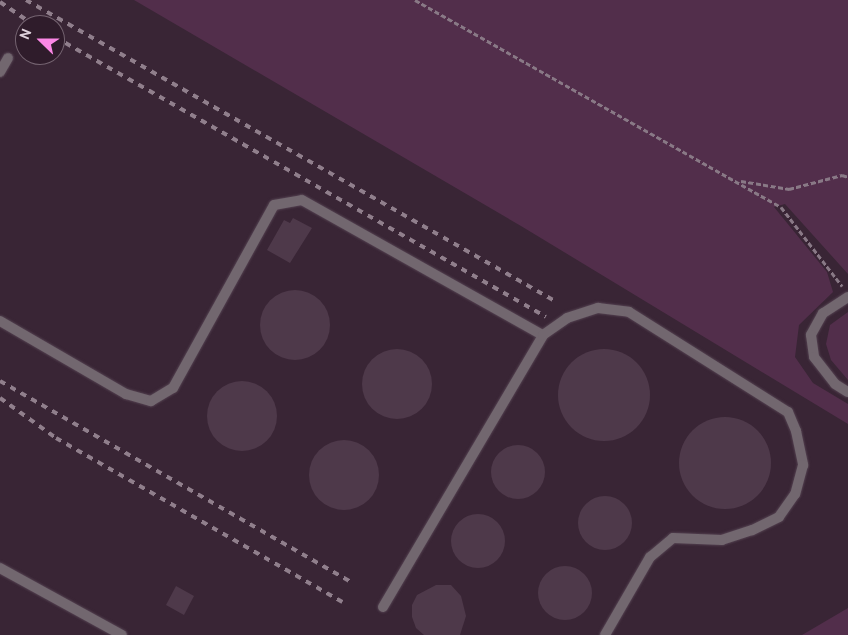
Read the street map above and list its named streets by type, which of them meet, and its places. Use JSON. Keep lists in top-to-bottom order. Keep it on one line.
{"north":"left"}
